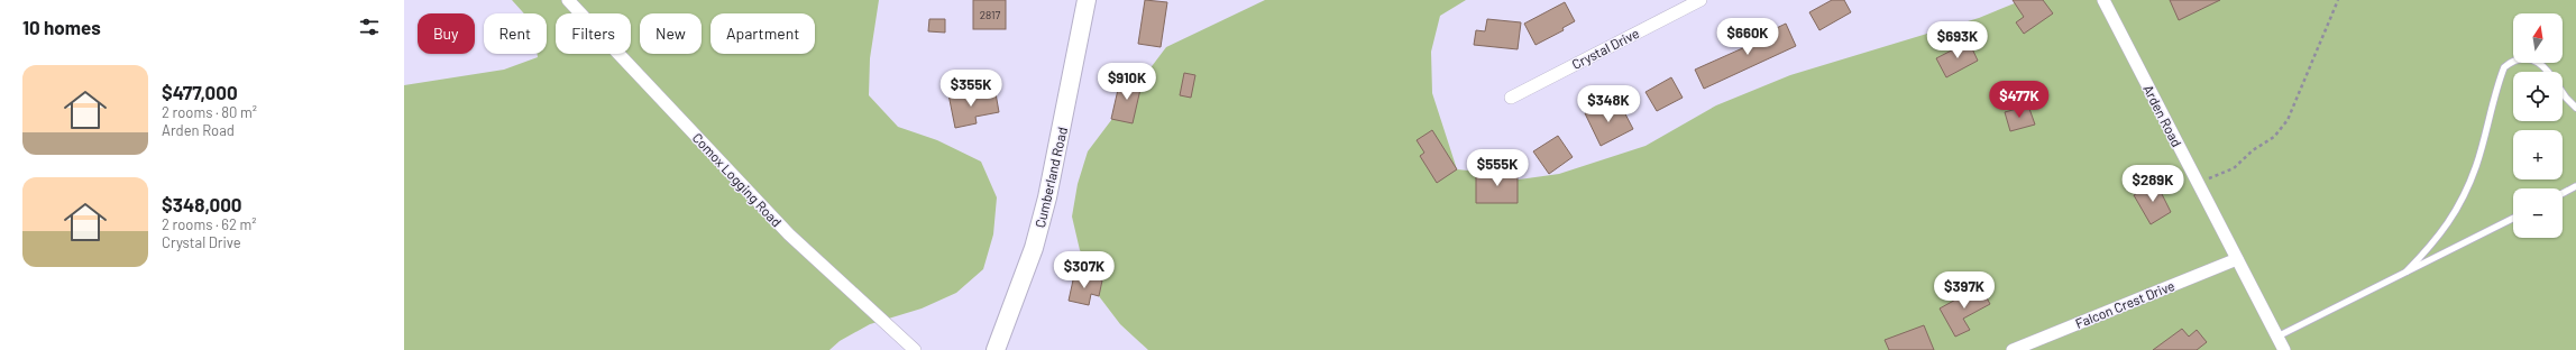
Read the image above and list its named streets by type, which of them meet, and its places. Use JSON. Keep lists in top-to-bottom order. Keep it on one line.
{"streets":{"street":["Crystal Drive","Arden Road","Cumberland Road","Comox Logging Road","Falcon Crest Drive"]},"crossings":[["Arden Road","Falcon Crest Drive"]],"house_numbers":["2817"],"north":"top","page":{"heading":"10 homes","map_buttons":["+","−"],"chip":["Buy","Rent","Filters","New","Apartment"],"price":["$660K","$693K","$910K","$355K","$477K","$348K","$555K","$289K","$307K","$397K"],"list":[{"name":"$477,000","note":"2 rooms · 80 m² · Arden Road"},{"name":"$348,000","note":"2 rooms · 62 m² · Crystal Drive"}]}}
